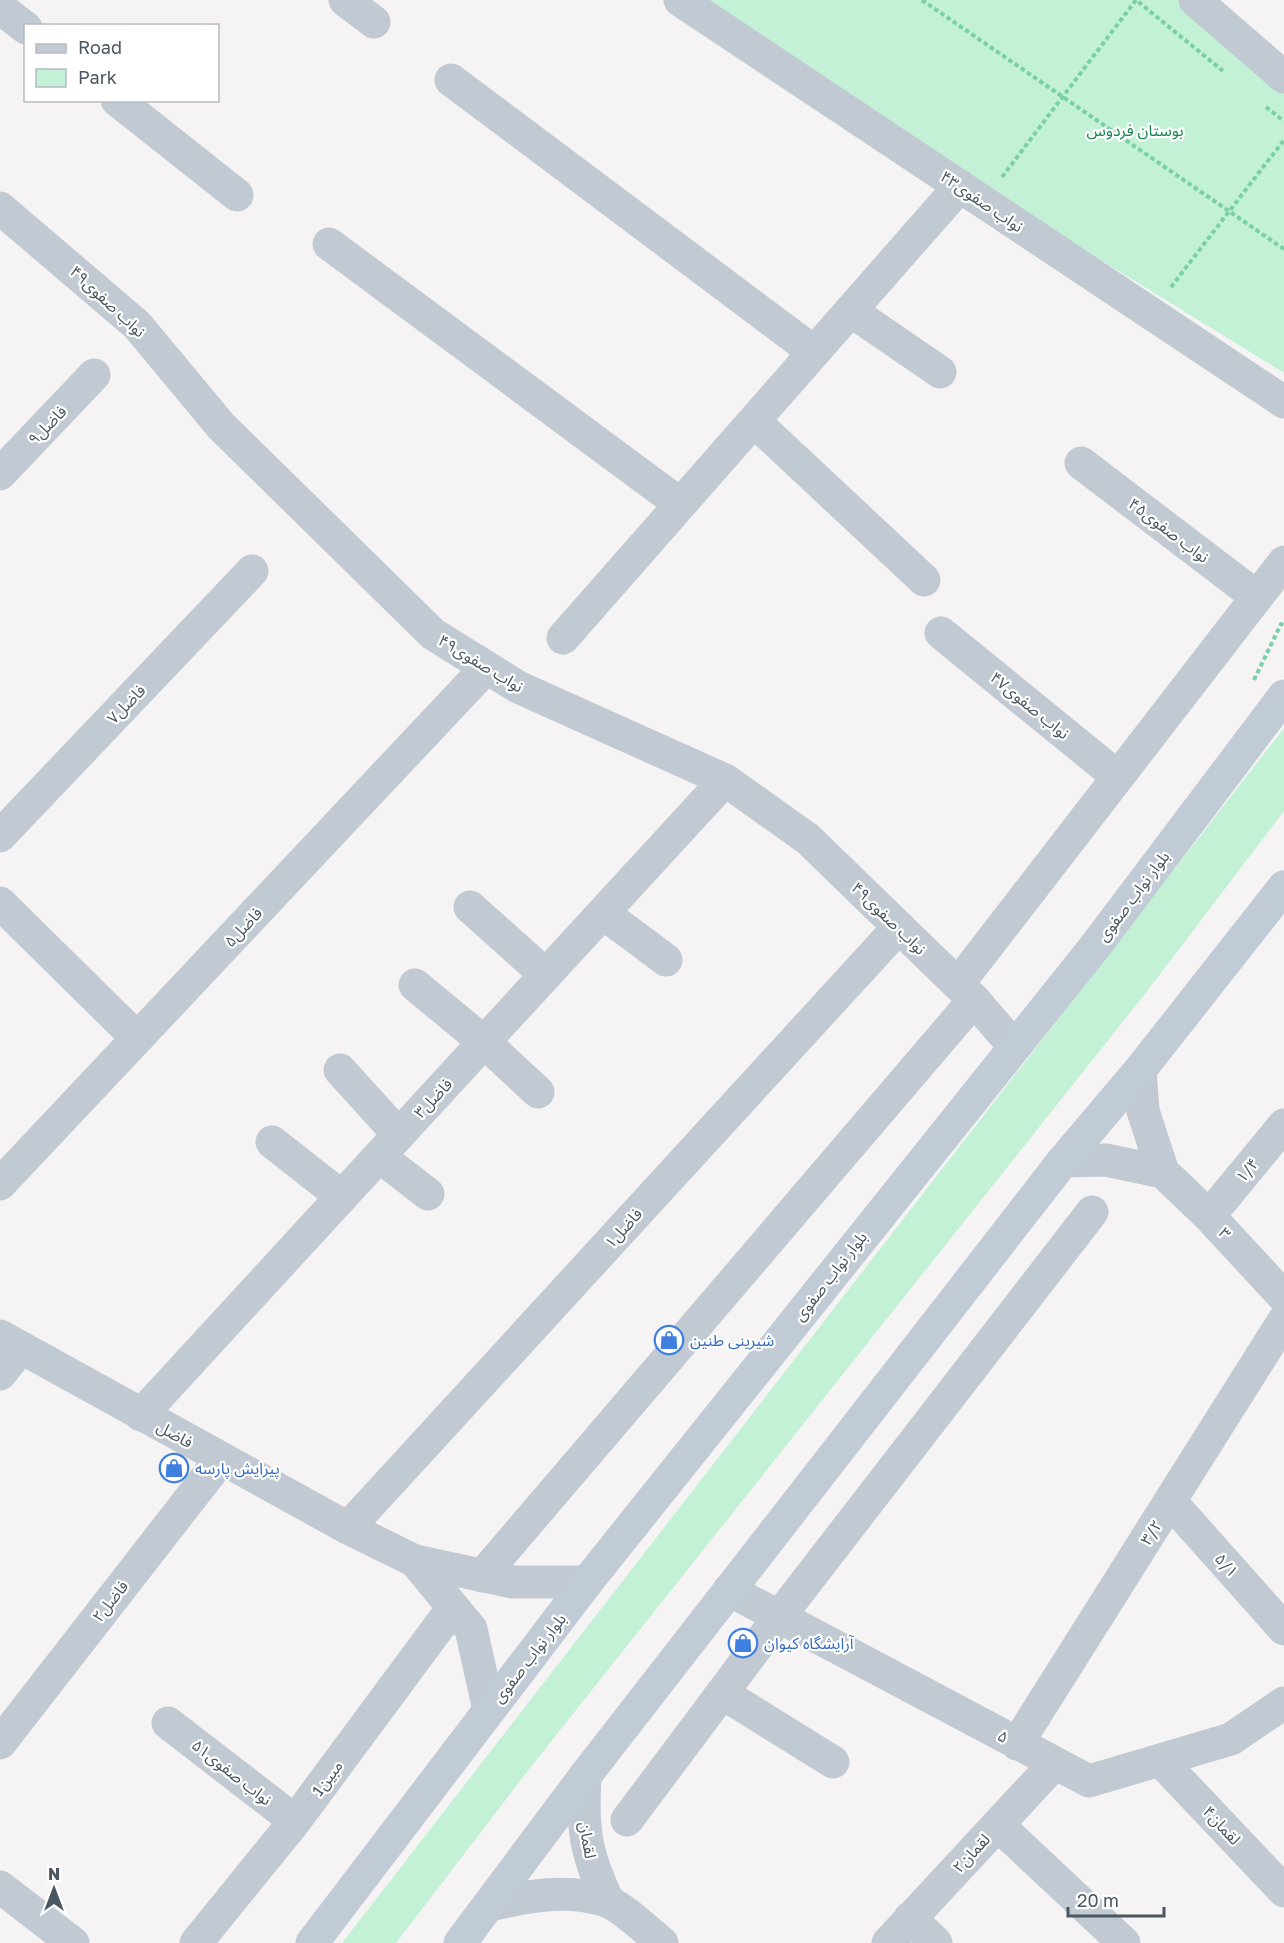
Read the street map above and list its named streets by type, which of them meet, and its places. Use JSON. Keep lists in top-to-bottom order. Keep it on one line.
{"streets":{"main road":["بلوار نواب صفوی"],"street":["۴۳نواب صفوی","۴۹نواب صفوی","۹فاضل","۴۵نواب صفوی","۷فاضل","۴۷نواب صفوی","۵فاضل","۳فاضل","۱/۴","۱فاضل","۳","فاضل","۳/۲","۵/۱","۲فاضل","۵","۵۱نواب صفوی","1مبین","لقمان۴","لقمان","۲لقمان"]},"crossings":[["۴۹نواب صفوی","بلوار نواب صفوی"],["۴۹نواب صفوی","۵فاضل"],["۴۹نواب صفوی","۳فاضل"],["۴۹نواب صفوی","۱فاضل"],["بلوار نواب صفوی","فاضل"],["۳فاضل","فاضل"],["۱/۴","۳"],["۱فاضل","فاضل"],["فاضل","۲فاضل"],["فاضل","1مبین"],["۳/۲","۵/۱"],["۳/۲","۵"],["۵","لقمان۴"],["۵","۲لقمان"],["۵۱نواب صفوی","1مبین"]],"parks":["بوستان فردوس"],"places":{"shop":["شیرینی طنین","پیرایش پارسه","آرایشگاه کیوان"]},"legend":["Road","Park"],"scale_bar":"20 m","north":"top"}
